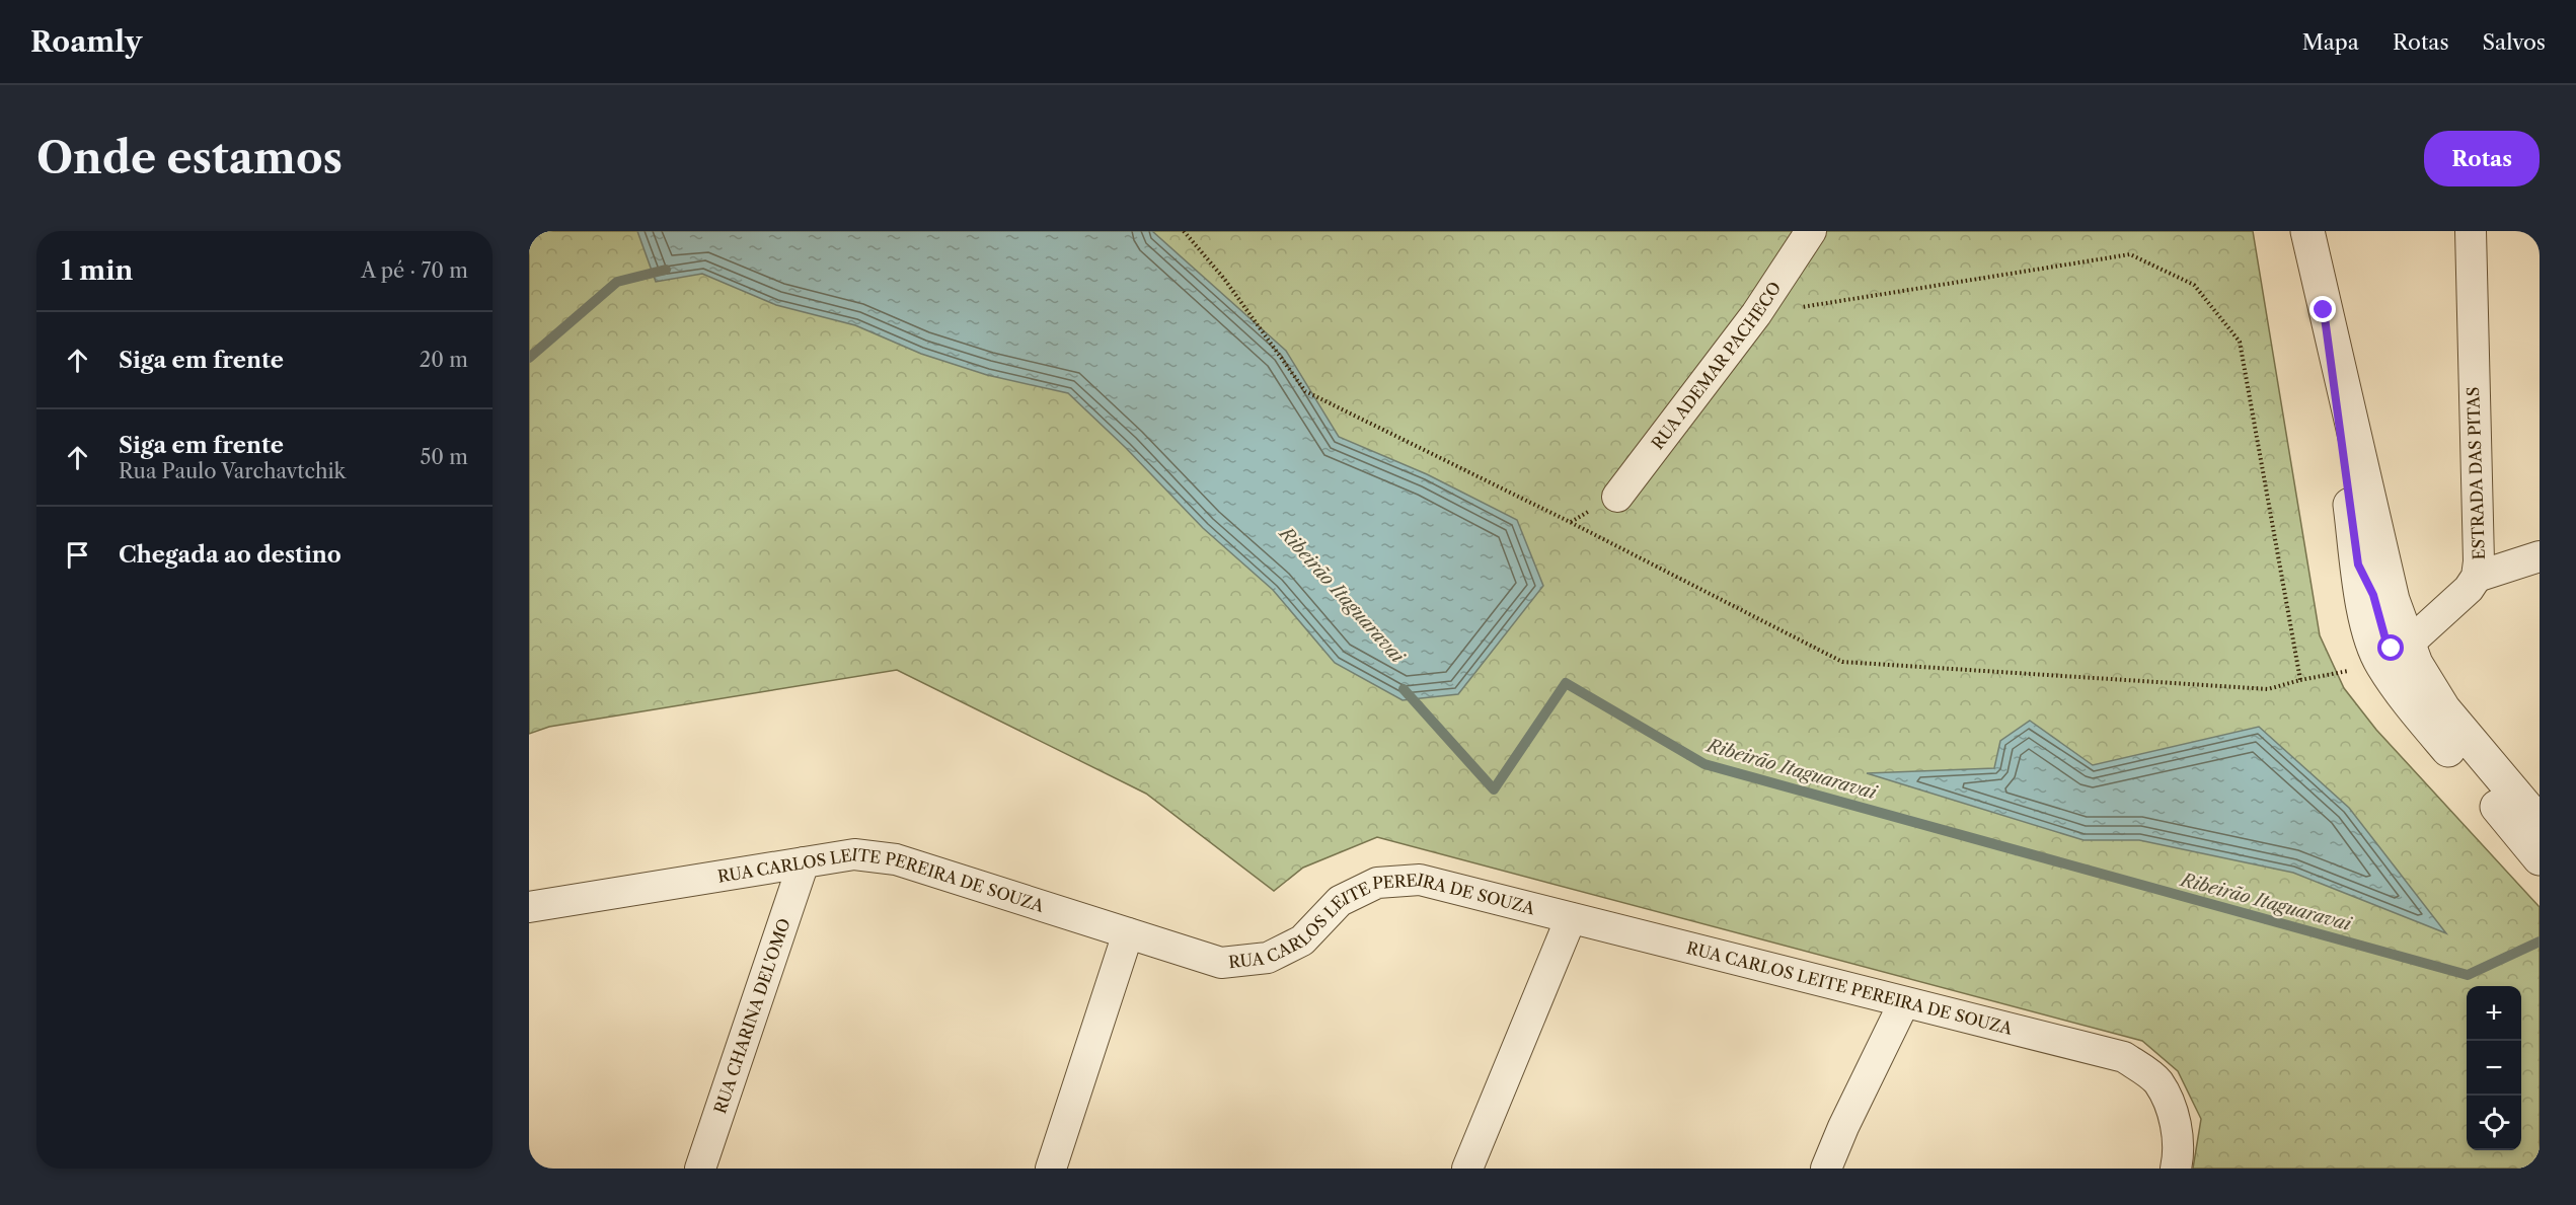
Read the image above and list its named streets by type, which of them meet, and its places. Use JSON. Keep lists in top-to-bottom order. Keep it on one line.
{"streets":{"street":["RUA ADEMAR PACHECO","ESTRADA DAS PITAS","RUA CARLOS LEITE PEREIRA DE SOUZA","RUA CHARINA DEL'OMO"]},"crossings":[["RUA CARLOS LEITE PEREIRA DE SOUZA","RUA CHARINA DEL'OMO"]],"water":["Ribeirão Itaguaravai"],"page":{"header":"Roamly","nav":["Mapa","Rotas","Salvos"],"buttons":"Rotas","title":"Onde estamos","heading":["1 min","A pé · 70 m"],"list":[["Siga em frente","20 m"],["Siga em frente","Rua Paulo Varchavtchik","50 m"],"Chegada ao destino"],"map_buttons":["+","−"]}}
